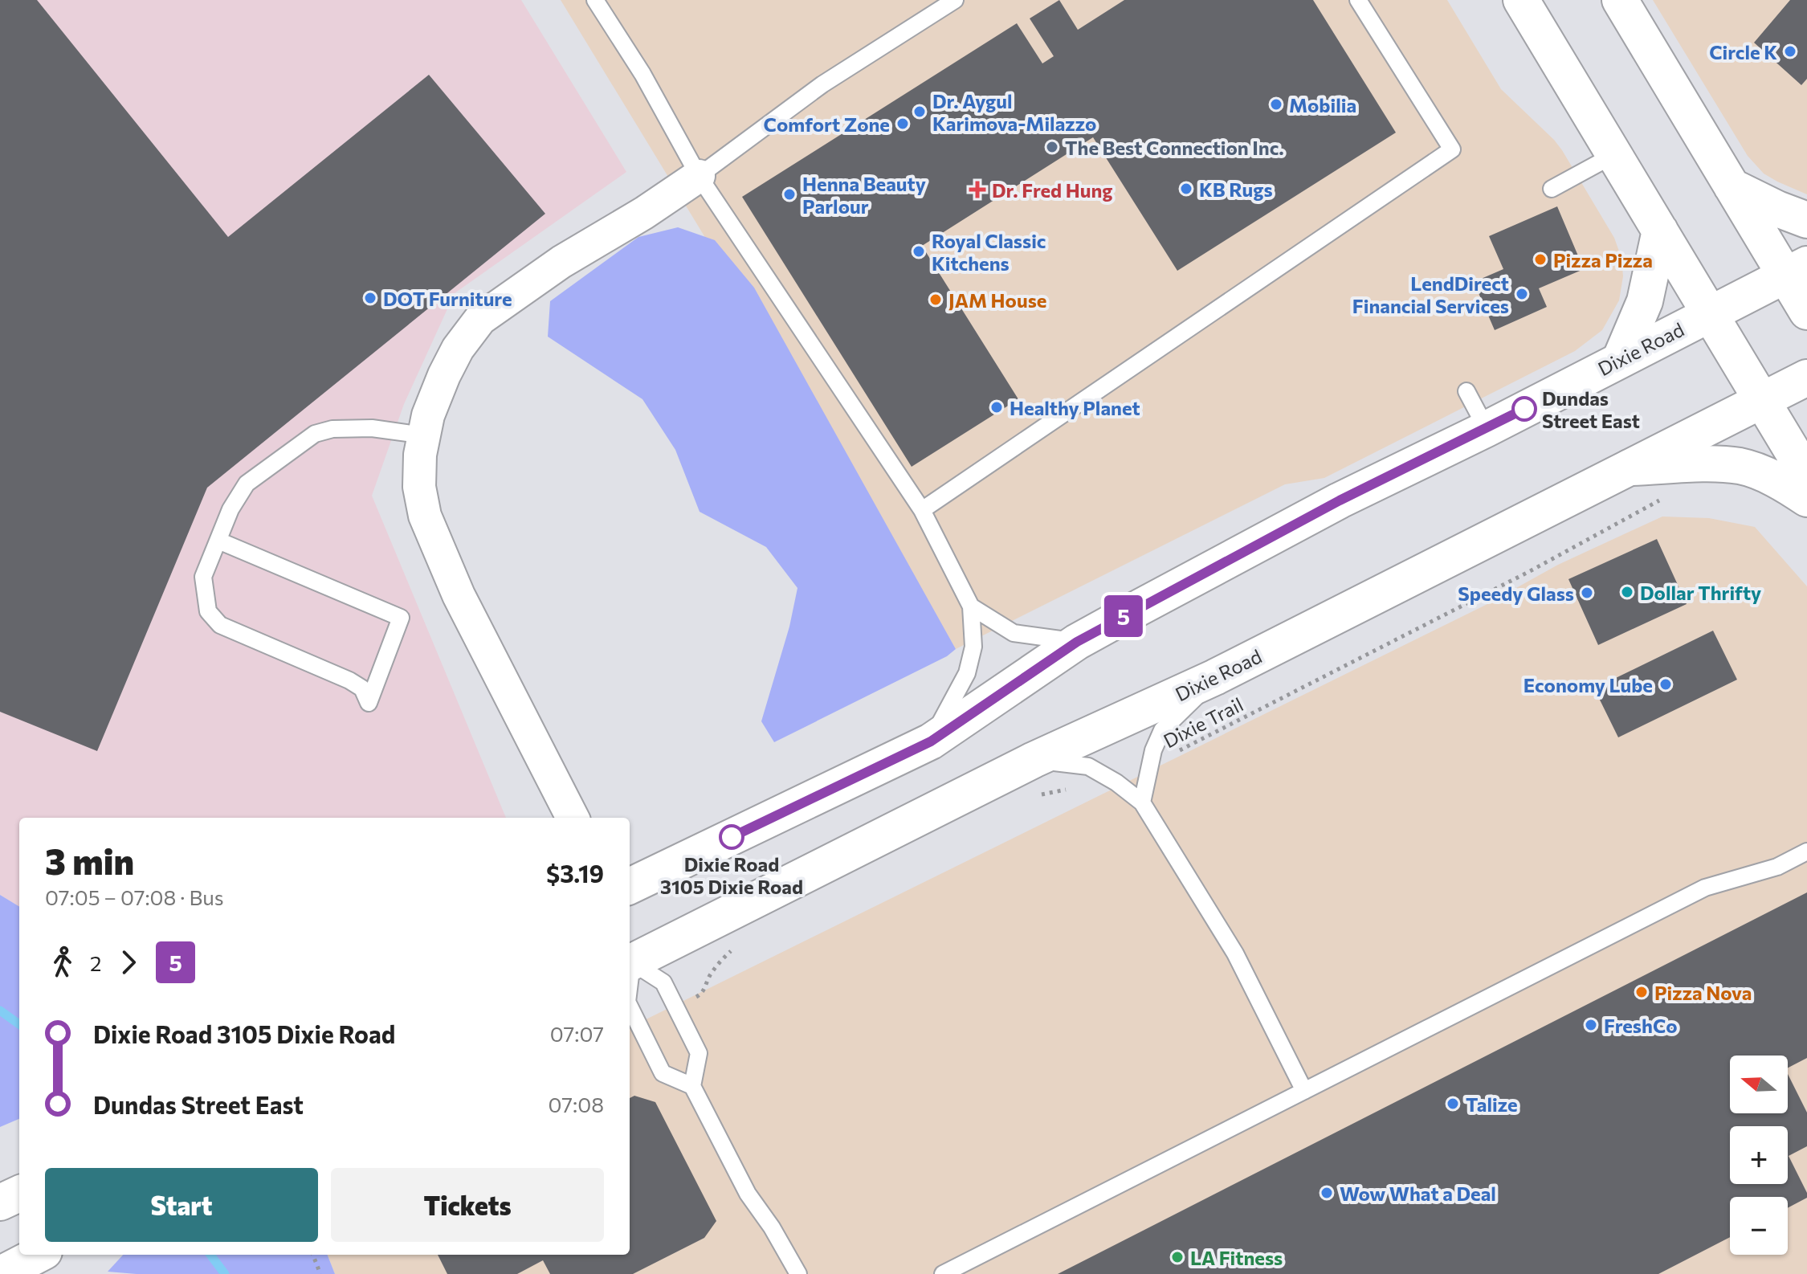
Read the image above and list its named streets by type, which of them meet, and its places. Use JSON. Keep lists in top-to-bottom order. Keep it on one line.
{"streets":{"main road":["Dixie Road"],"path":["Dixie Trail"]},"places":{"other":["Circle K","Mobilia","Dr. Aygul Karimova-Milazzo","Comfort Zone","The Best Connection Inc.","KB Rugs","Henna Beauty Parlour","Royal Classic Kitchens","Pizza Pizza","LendDirect Financial Services","DOT Furniture","JAM House","Healthy Planet","Dundas Street East","Dollar Thrifty","Speedy Glass","Economy Lube","Dixie Road 3105 Dixie Road","Pizza Nova","FreshCo","Talize","Wow What a Deal","LA Fitness"],"health":["Dr. Fred Hung"]},"lines":["bus line 5"],"north":"left","page":{"on_map":"5","heading":["3 min","07:05 – 07:08 · Bus","$3.19"],"legs":["2","5"],"list":[{"name":"Dixie Road 3105 Dixie Road","value":"07:07"},{"name":"Dundas Street East","value":"07:08"}],"map_buttons":["+","−"],"buttons":["Start","Tickets"]}}
